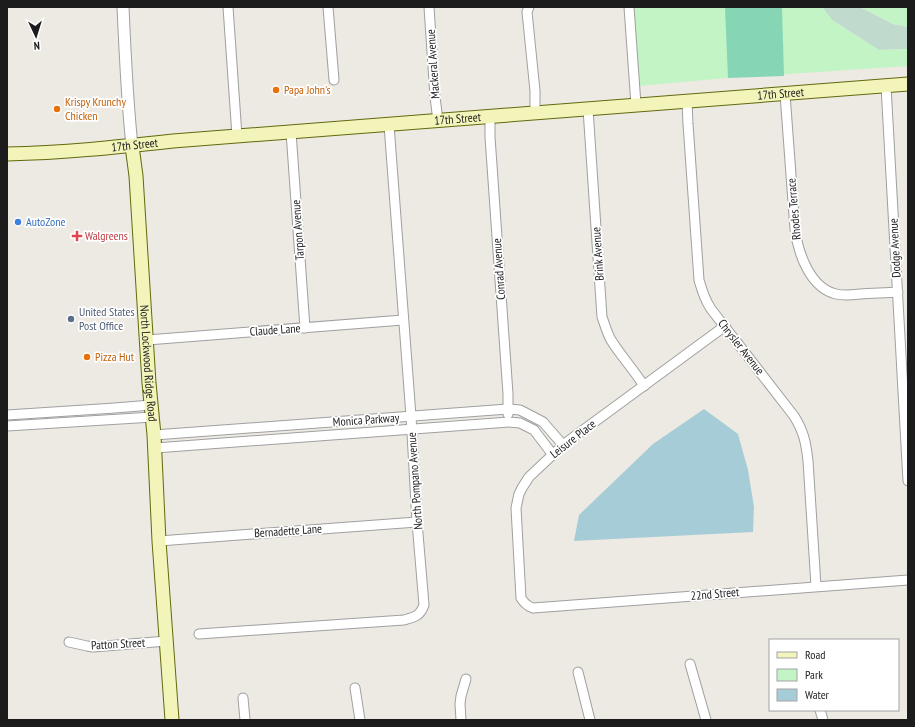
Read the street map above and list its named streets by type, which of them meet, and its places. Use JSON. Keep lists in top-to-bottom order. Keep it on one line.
{"streets":{"main road":["17th Street","North Lockwood Ridge Road"],"street":["Mackeral Avenue","Rhodes Terrace","Tarpon Avenue","Dodge Avenue","Brink Avenue","Conrad Avenue","Claude Lane","Chrysler Avenue","Monica Parkway","Leisure Place","North Pompano Avenue","Bernadette Lane","22nd Street","Patton Street"]},"crossings":[["Mackeral Avenue","17th Street"],["17th Street","Rhodes Terrace"],["17th Street","Tarpon Avenue"],["17th Street","Dodge Avenue"],["17th Street","Brink Avenue"],["17th Street","Conrad Avenue"],["17th Street","Chrysler Avenue"],["17th Street","North Lockwood Ridge Road"],["17th Street","North Pompano Avenue"],["Rhodes Terrace","Dodge Avenue"],["Tarpon Avenue","Claude Lane"],["Brink Avenue","Leisure Place"],["Conrad Avenue","Monica Parkway"],["Claude Lane","North Lockwood Ridge Road"],["Claude Lane","North Pompano Avenue"],["Chrysler Avenue","Leisure Place"],["Chrysler Avenue","22nd Street"],["North Lockwood Ridge Road","Monica Parkway"],["North Lockwood Ridge Road","Bernadette Lane"],["North Lockwood Ridge Road","Patton Street"],["Monica Parkway","Leisure Place"],["Monica Parkway","North Pompano Avenue"],["Leisure Place","22nd Street"],["North Pompano Avenue","Bernadette Lane"]],"places":{"other":["Papa John's","Krispy Krunchy Chicken","AutoZone","United States Post Office","Pizza Hut"],"health":["Walgreens"]},"legend":["Road","Park","Water"],"north":"bottom"}
